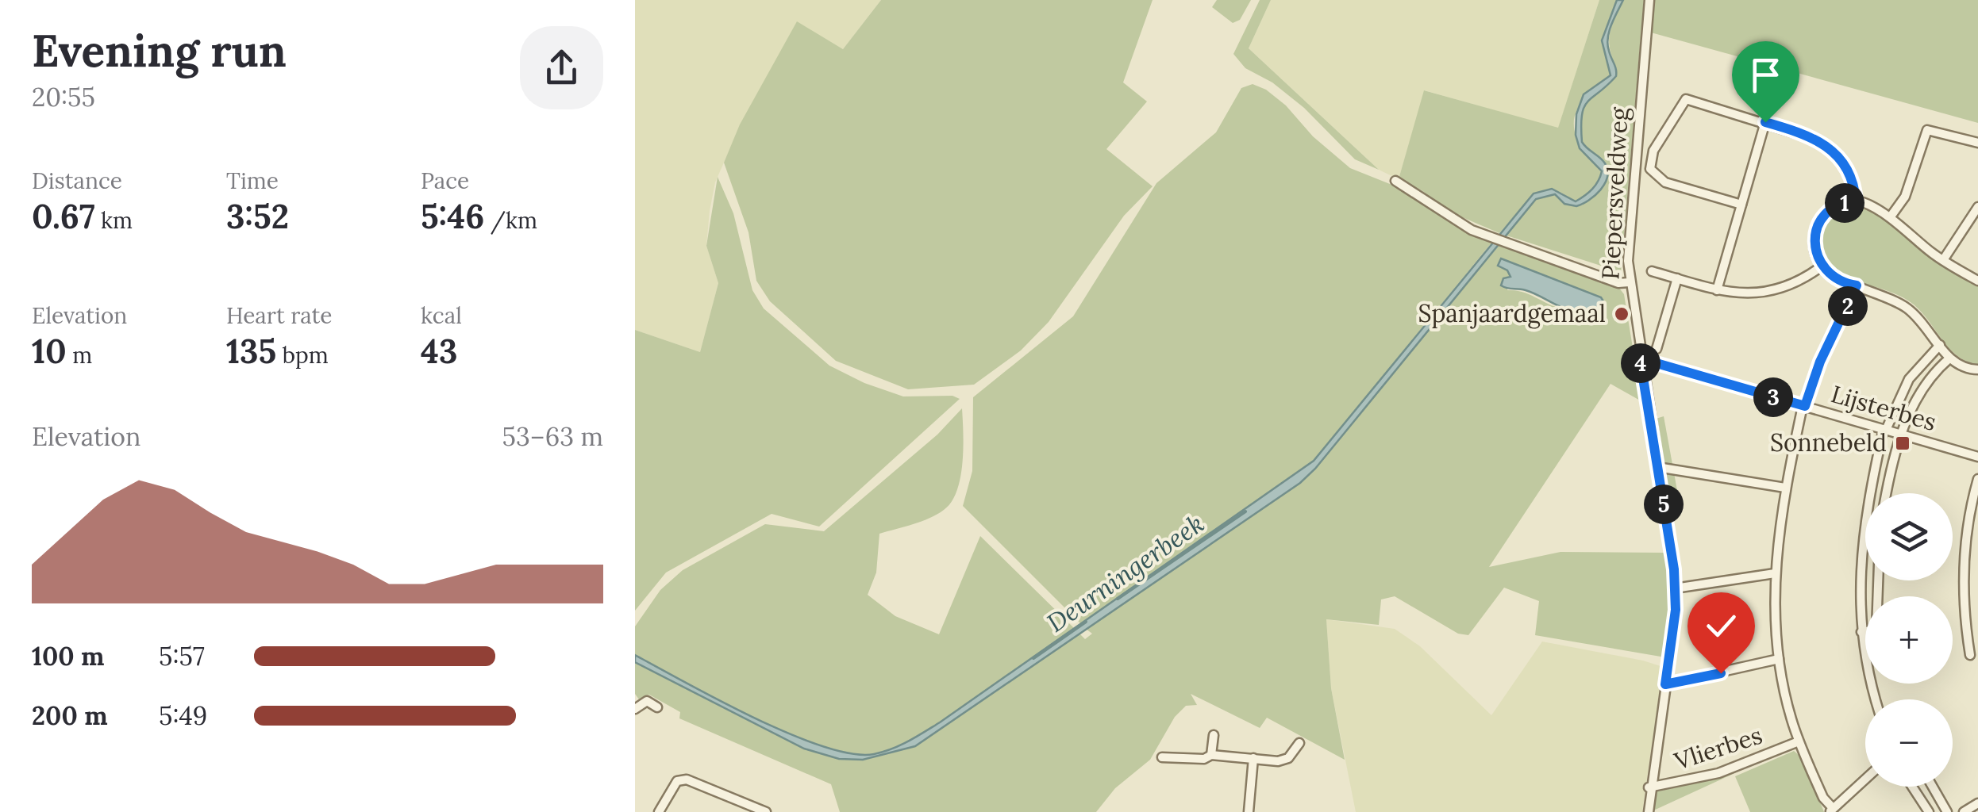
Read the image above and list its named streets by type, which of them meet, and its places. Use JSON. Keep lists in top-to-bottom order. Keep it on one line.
{"streets":{"street":["Piepersveldweg","Lijsterbes","Vlierbes"]},"crossings":[["Piepersveldweg","Lijsterbes"],["Piepersveldweg","Vlierbes"]],"water":["Deurningerbeek"],"places":{"other":["Spanjaardgemaal"],"transit":["Sonnebeld"]},"page":{"heading":["Evening run","20:55"],"stats":[["Distance","0.67 km"],["Time","3:52"],["Pace","5:46 /km"],["Elevation","10 m"],["Heart rate","135 bpm"],["kcal","43"]],"pins":["1","2","4","3","5"],"chart":["Elevation","53–63 m"],"map_buttons":["+","−"],"list":[{"name":"100 m","note":"5:57"},{"name":"200 m","note":"5:49"}]}}
